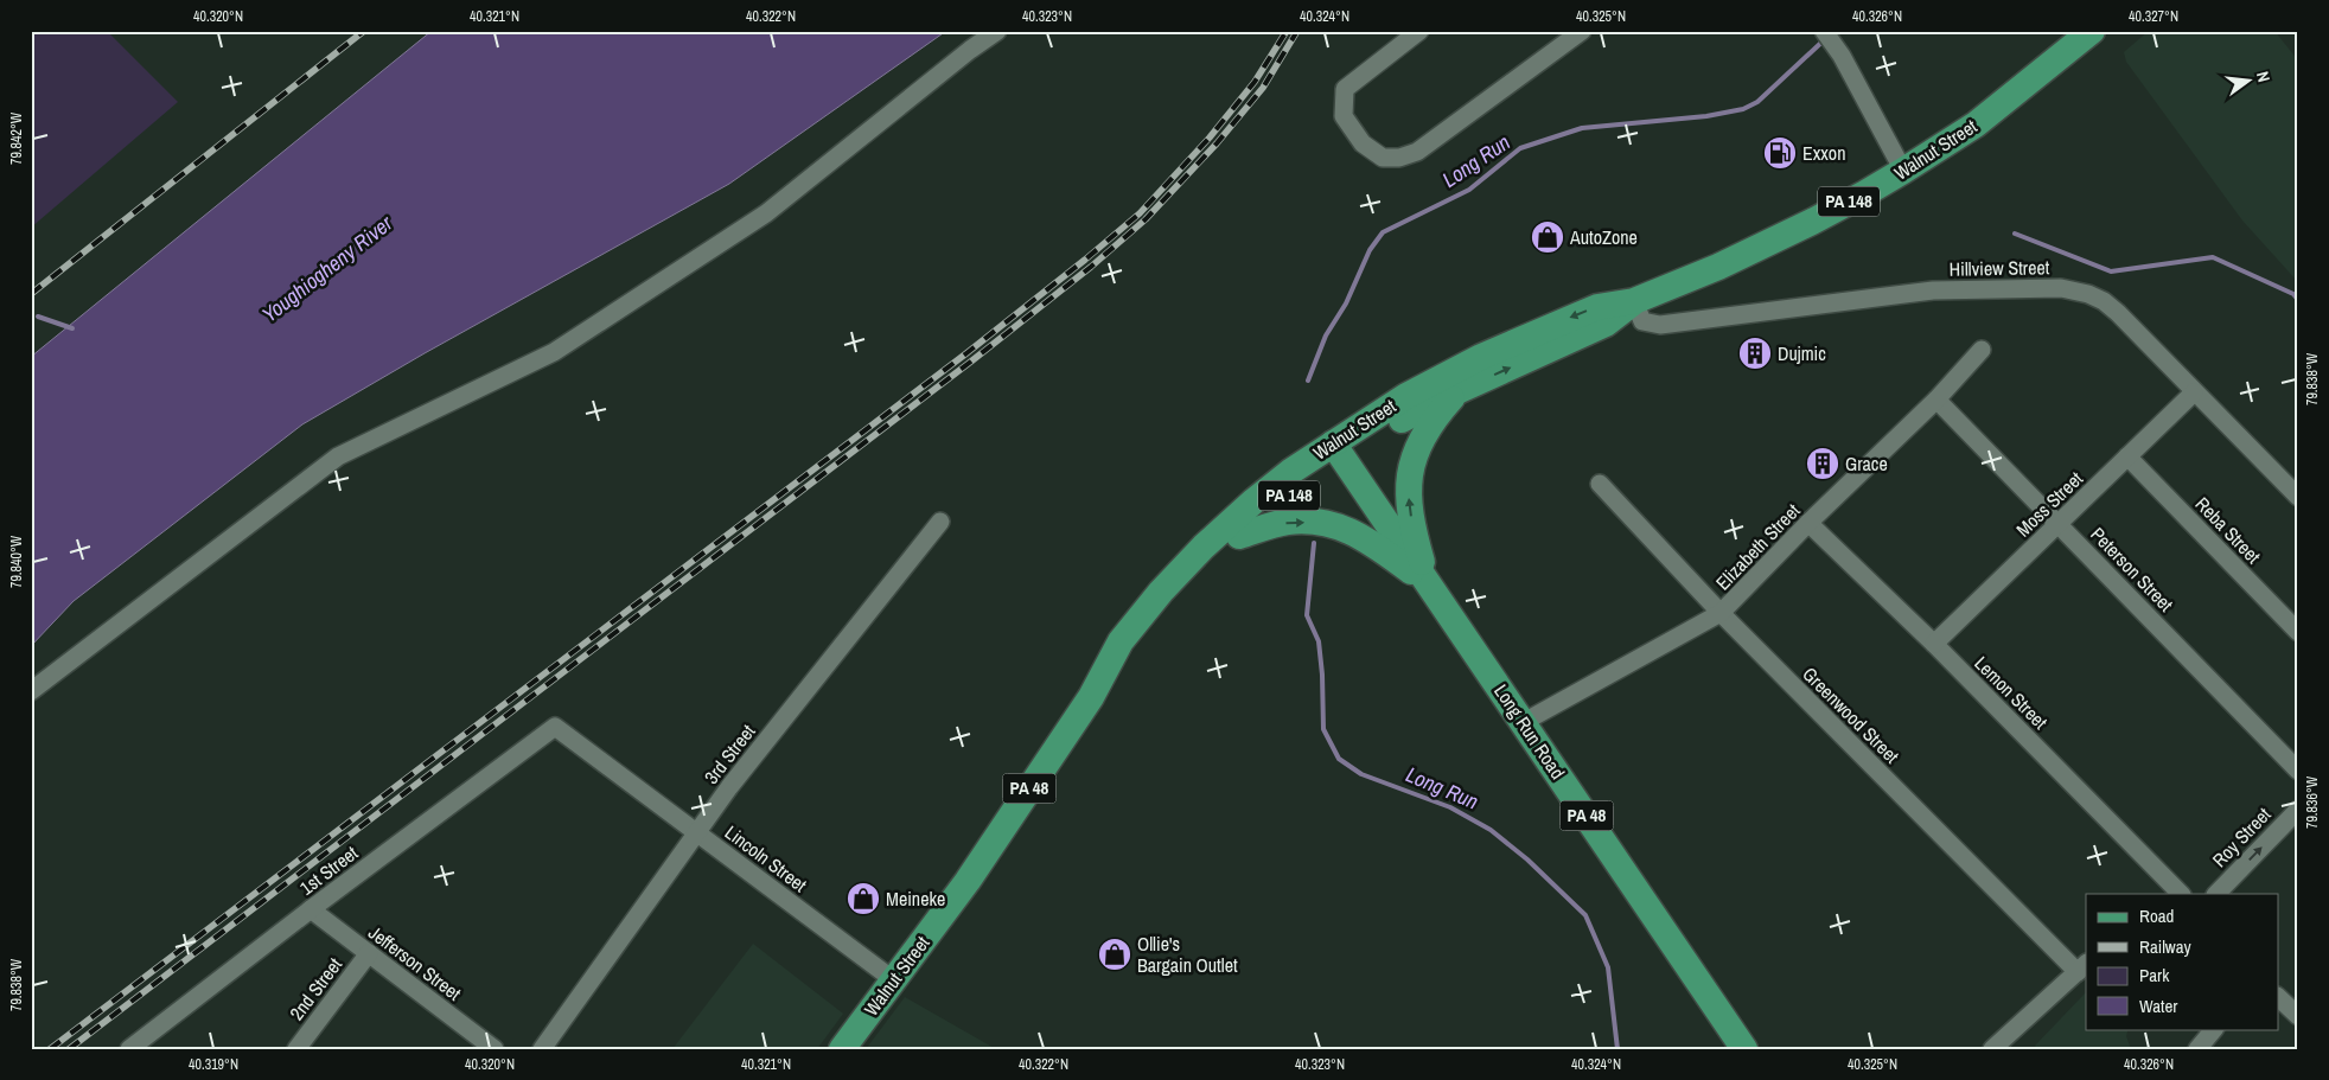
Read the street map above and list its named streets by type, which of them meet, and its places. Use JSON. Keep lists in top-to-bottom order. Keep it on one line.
{"streets":{"main road":["Walnut Street","PA 148","Long Run Road","PA 48"],"street":["Hillview Street","Moss Street","Reba Street","Elizabeth Street","Peterson Street","Lemon Street","Greenwood Street","3rd Street","Roy Street","Lincoln Street","1st Street","Jefferson Street","2nd Street"]},"crossings":[["Walnut Street","Hillview Street"],["Walnut Street","Long Run Road"],["Walnut Street","PA 48"],["Walnut Street","Lincoln Street"],["Hillview Street","Moss Street"],["Moss Street","Reba Street"],["Moss Street","Peterson Street"],["Moss Street","Lemon Street"],["Elizabeth Street","Peterson Street"],["Elizabeth Street","Lemon Street"],["Elizabeth Street","Greenwood Street"],["Elizabeth Street","Long Run Road"],["Long Run Road","PA 48"],["3rd Street","Lincoln Street"],["Lincoln Street","1st Street"],["1st Street","Jefferson Street"],["Jefferson Street","2nd Street"]],"one_way":["Roy Street"],"water":["Long Run","Youghiogheny River"],"places":{"fuel station":["Exxon"],"shop":["AutoZone","Meineke","Ollie's Bargain Outlet"],"building":["Dujmic","Grace"]},"legend":["Road","Railway","Park","Water"],"north":"right","coordinates":["40.320°N","40.321°N","40.322°N","40.323°N","40.324°N","40.325°N","40.326°N","40.327°N","79.842°W","79.838°W","79.840°W","79.836°W","40.319°N"]}
